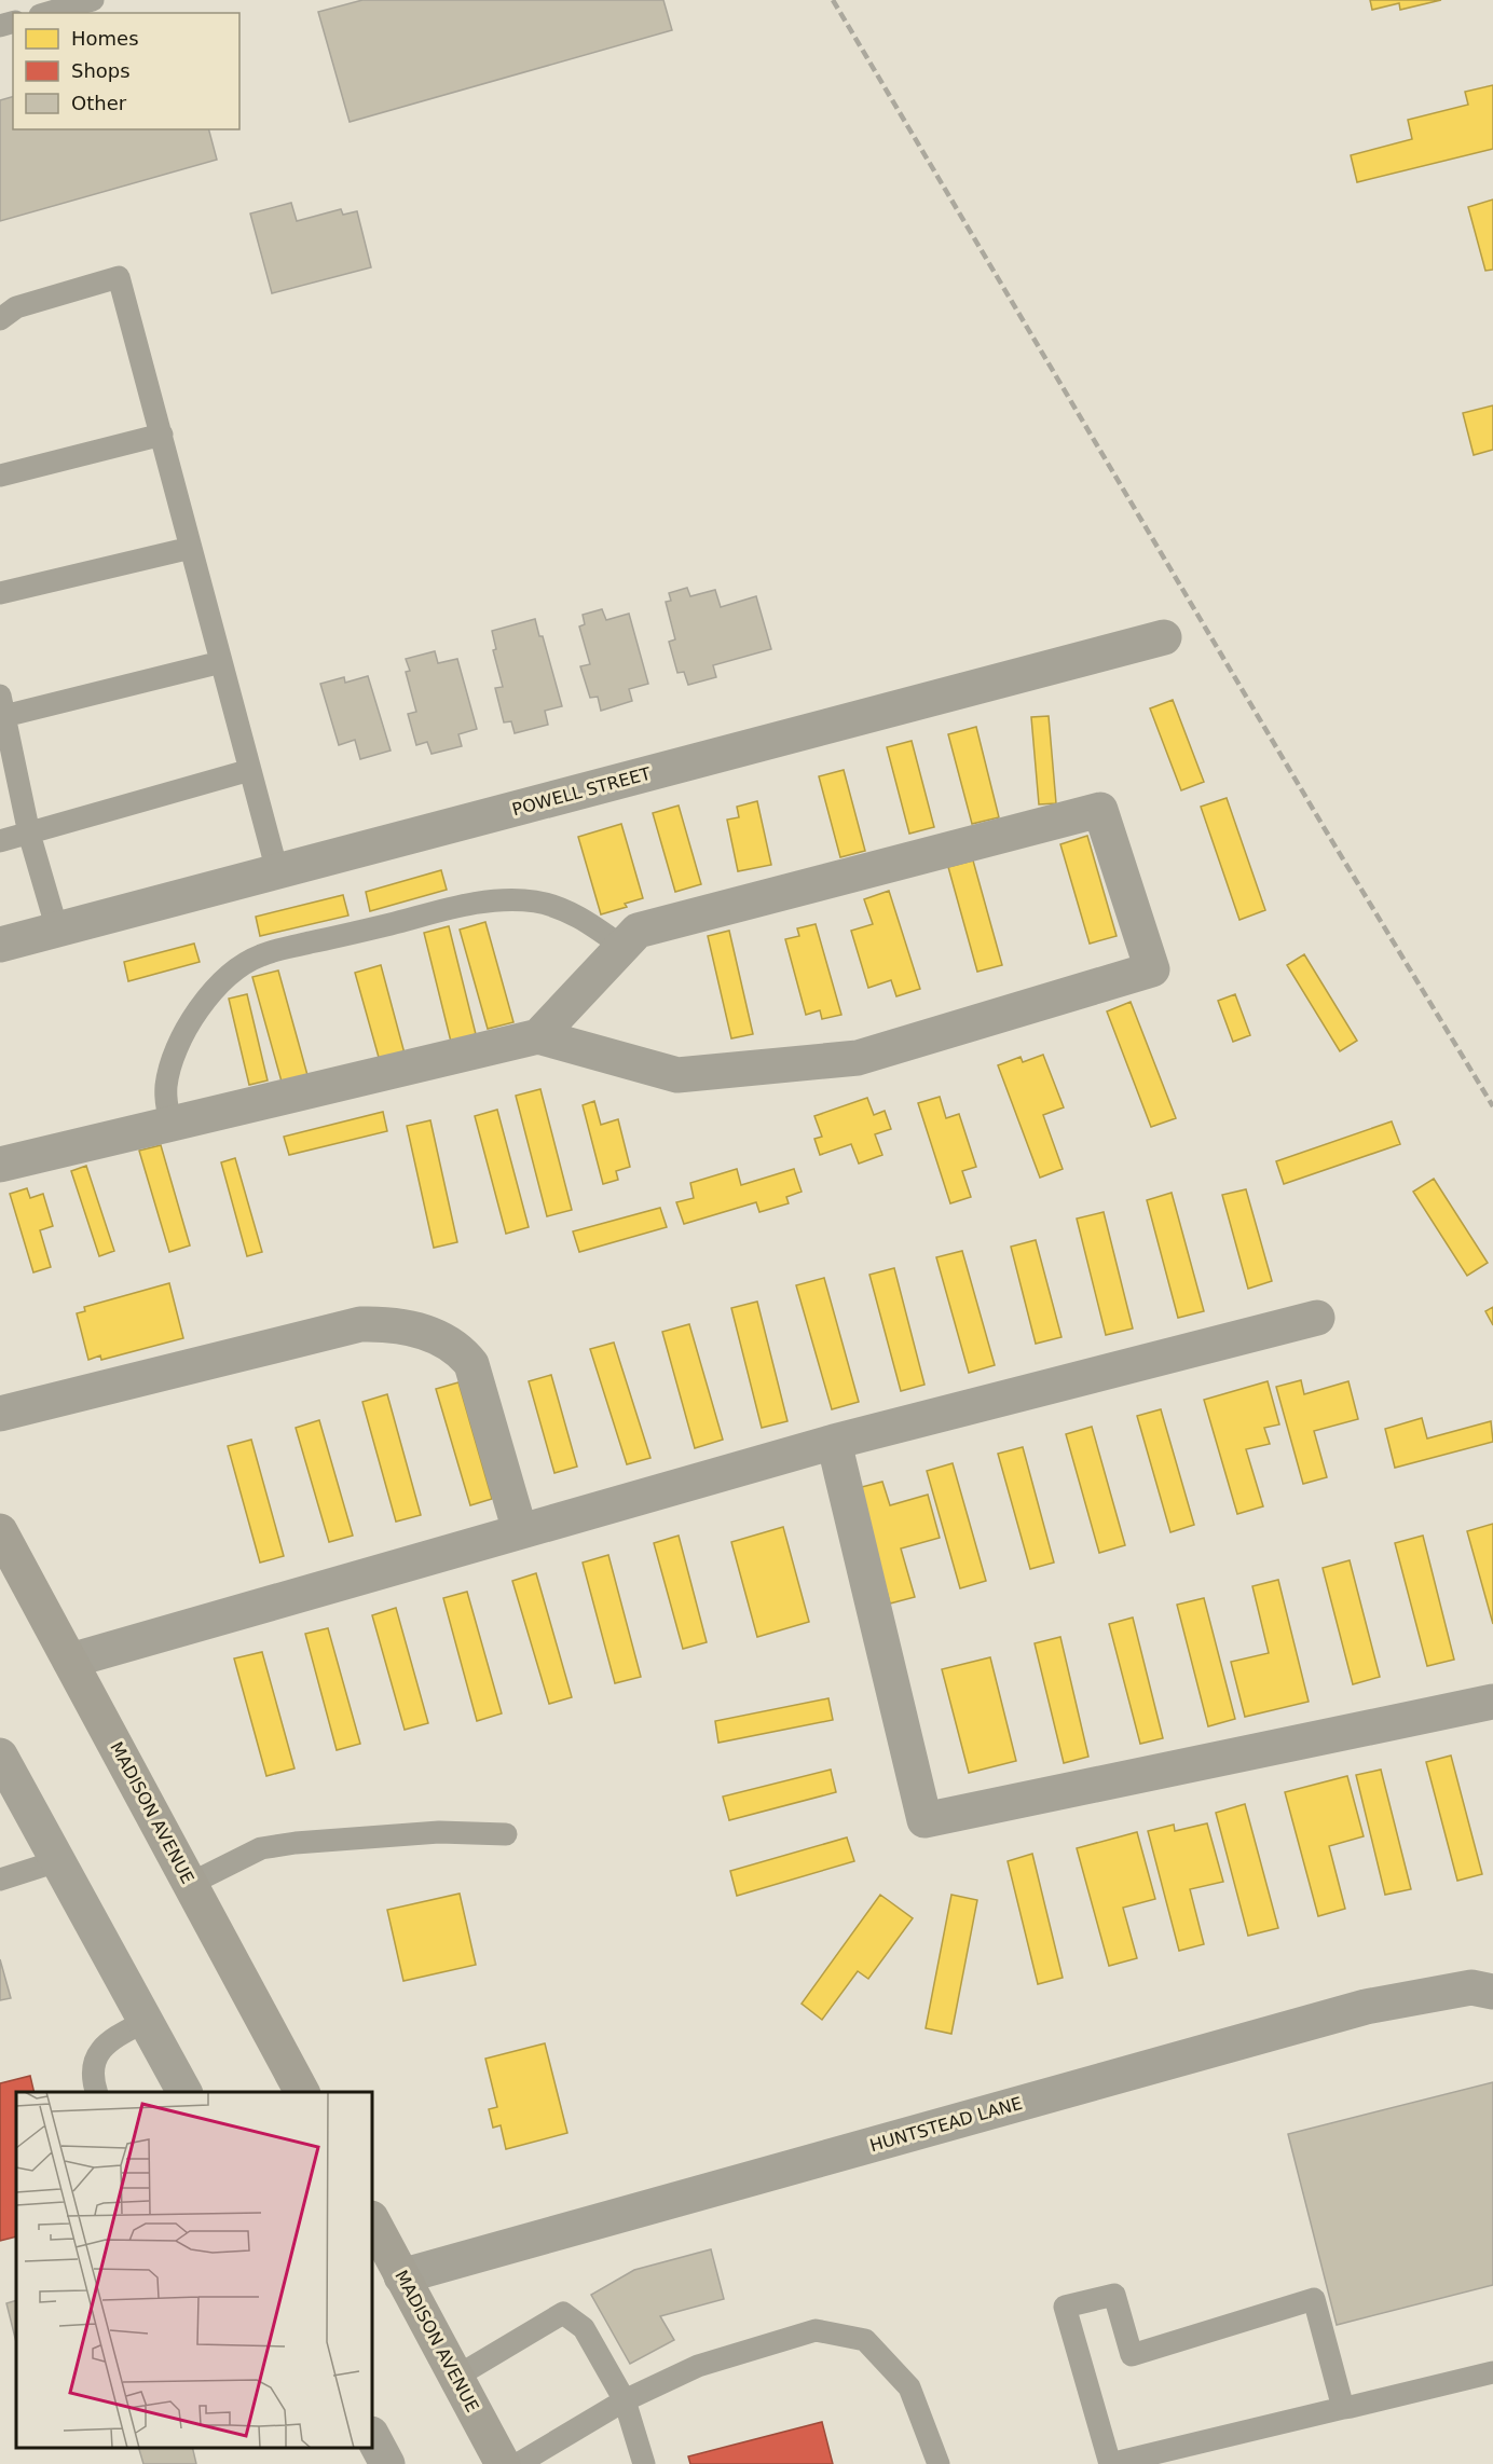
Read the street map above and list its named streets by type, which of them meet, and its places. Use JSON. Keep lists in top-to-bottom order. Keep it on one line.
{"streets":{"main road":["MADISON AVENUE"],"street":["POWELL STREET","HUNTSTEAD LANE"]},"crossings":[["MADISON AVENUE","HUNTSTEAD LANE"]],"legend":["Homes","Shops","Other"]}
